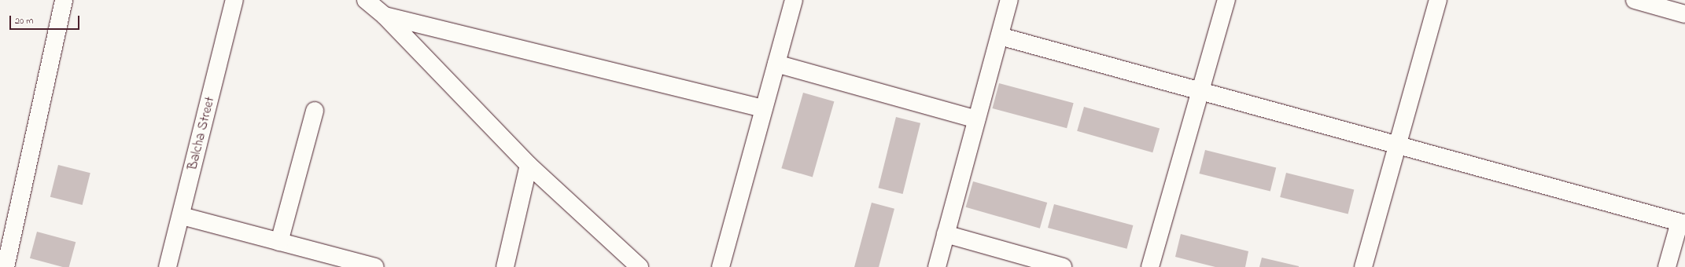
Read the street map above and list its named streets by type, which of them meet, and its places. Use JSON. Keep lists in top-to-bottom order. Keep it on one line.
{"streets":{"street":["Balcha Street"]},"scale_bar":"20 m"}
